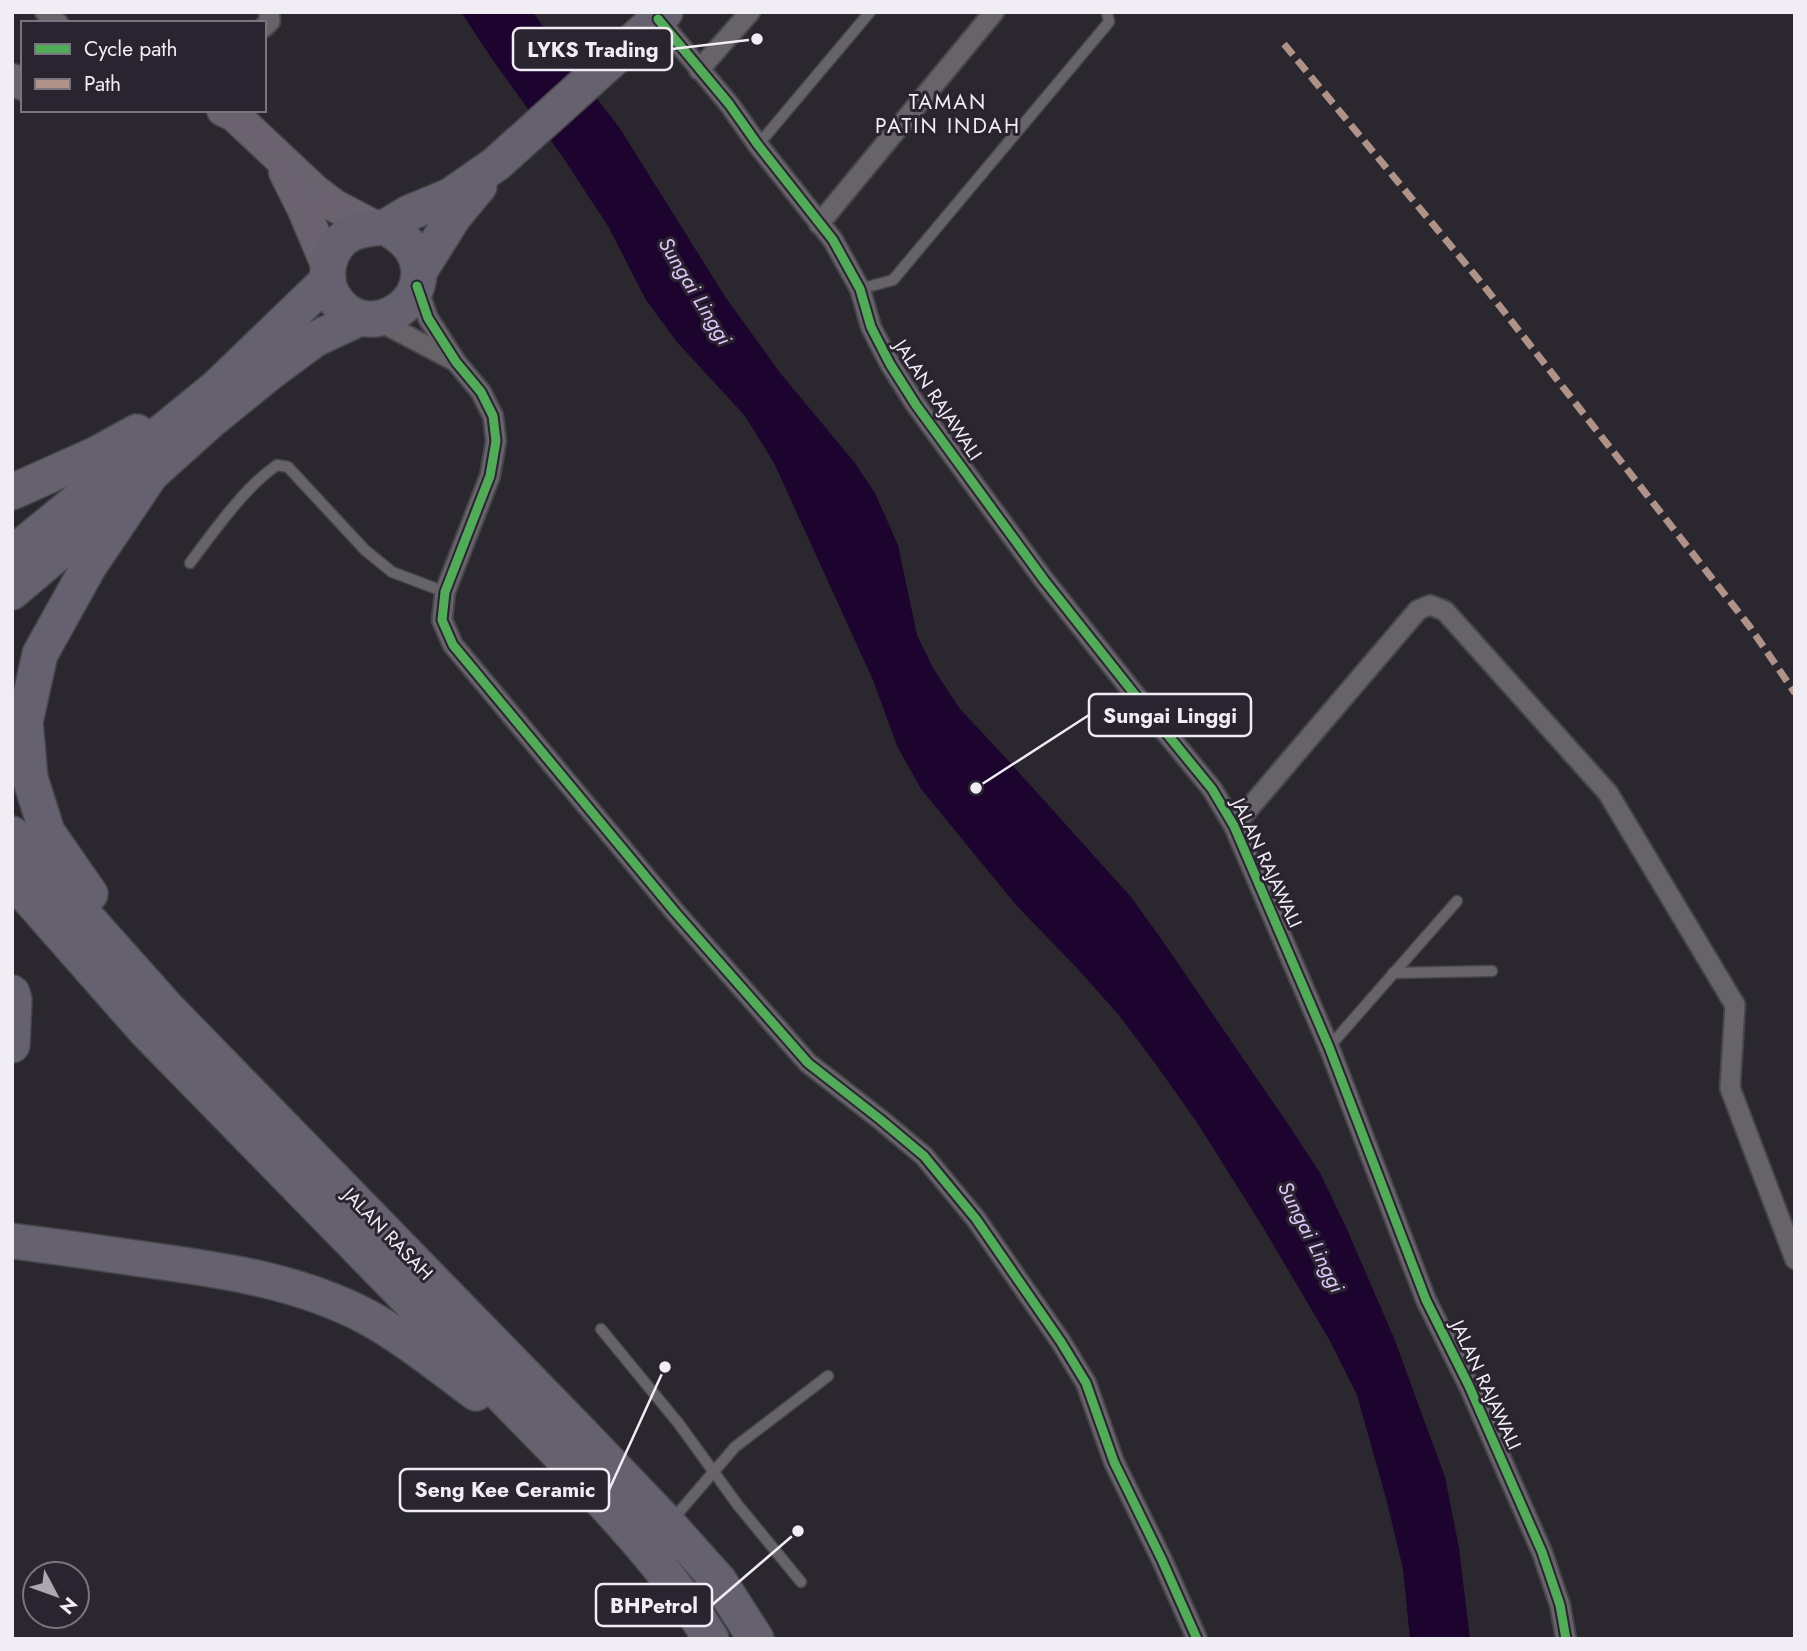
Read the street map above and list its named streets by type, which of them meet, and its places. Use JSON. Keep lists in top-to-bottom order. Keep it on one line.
{"streets":{"highway":["JALAN RASAH"],"street":["JALAN RAJAWALI"]},"districts":["TAMAN PATIN INDAH"],"water":["Sungai Linggi"],"places":["LYKS Trading","Sungai Linggi","Seng Kee Ceramic","BHPetrol"],"legend":["Cycle path","Path"],"north":"bottom right"}
